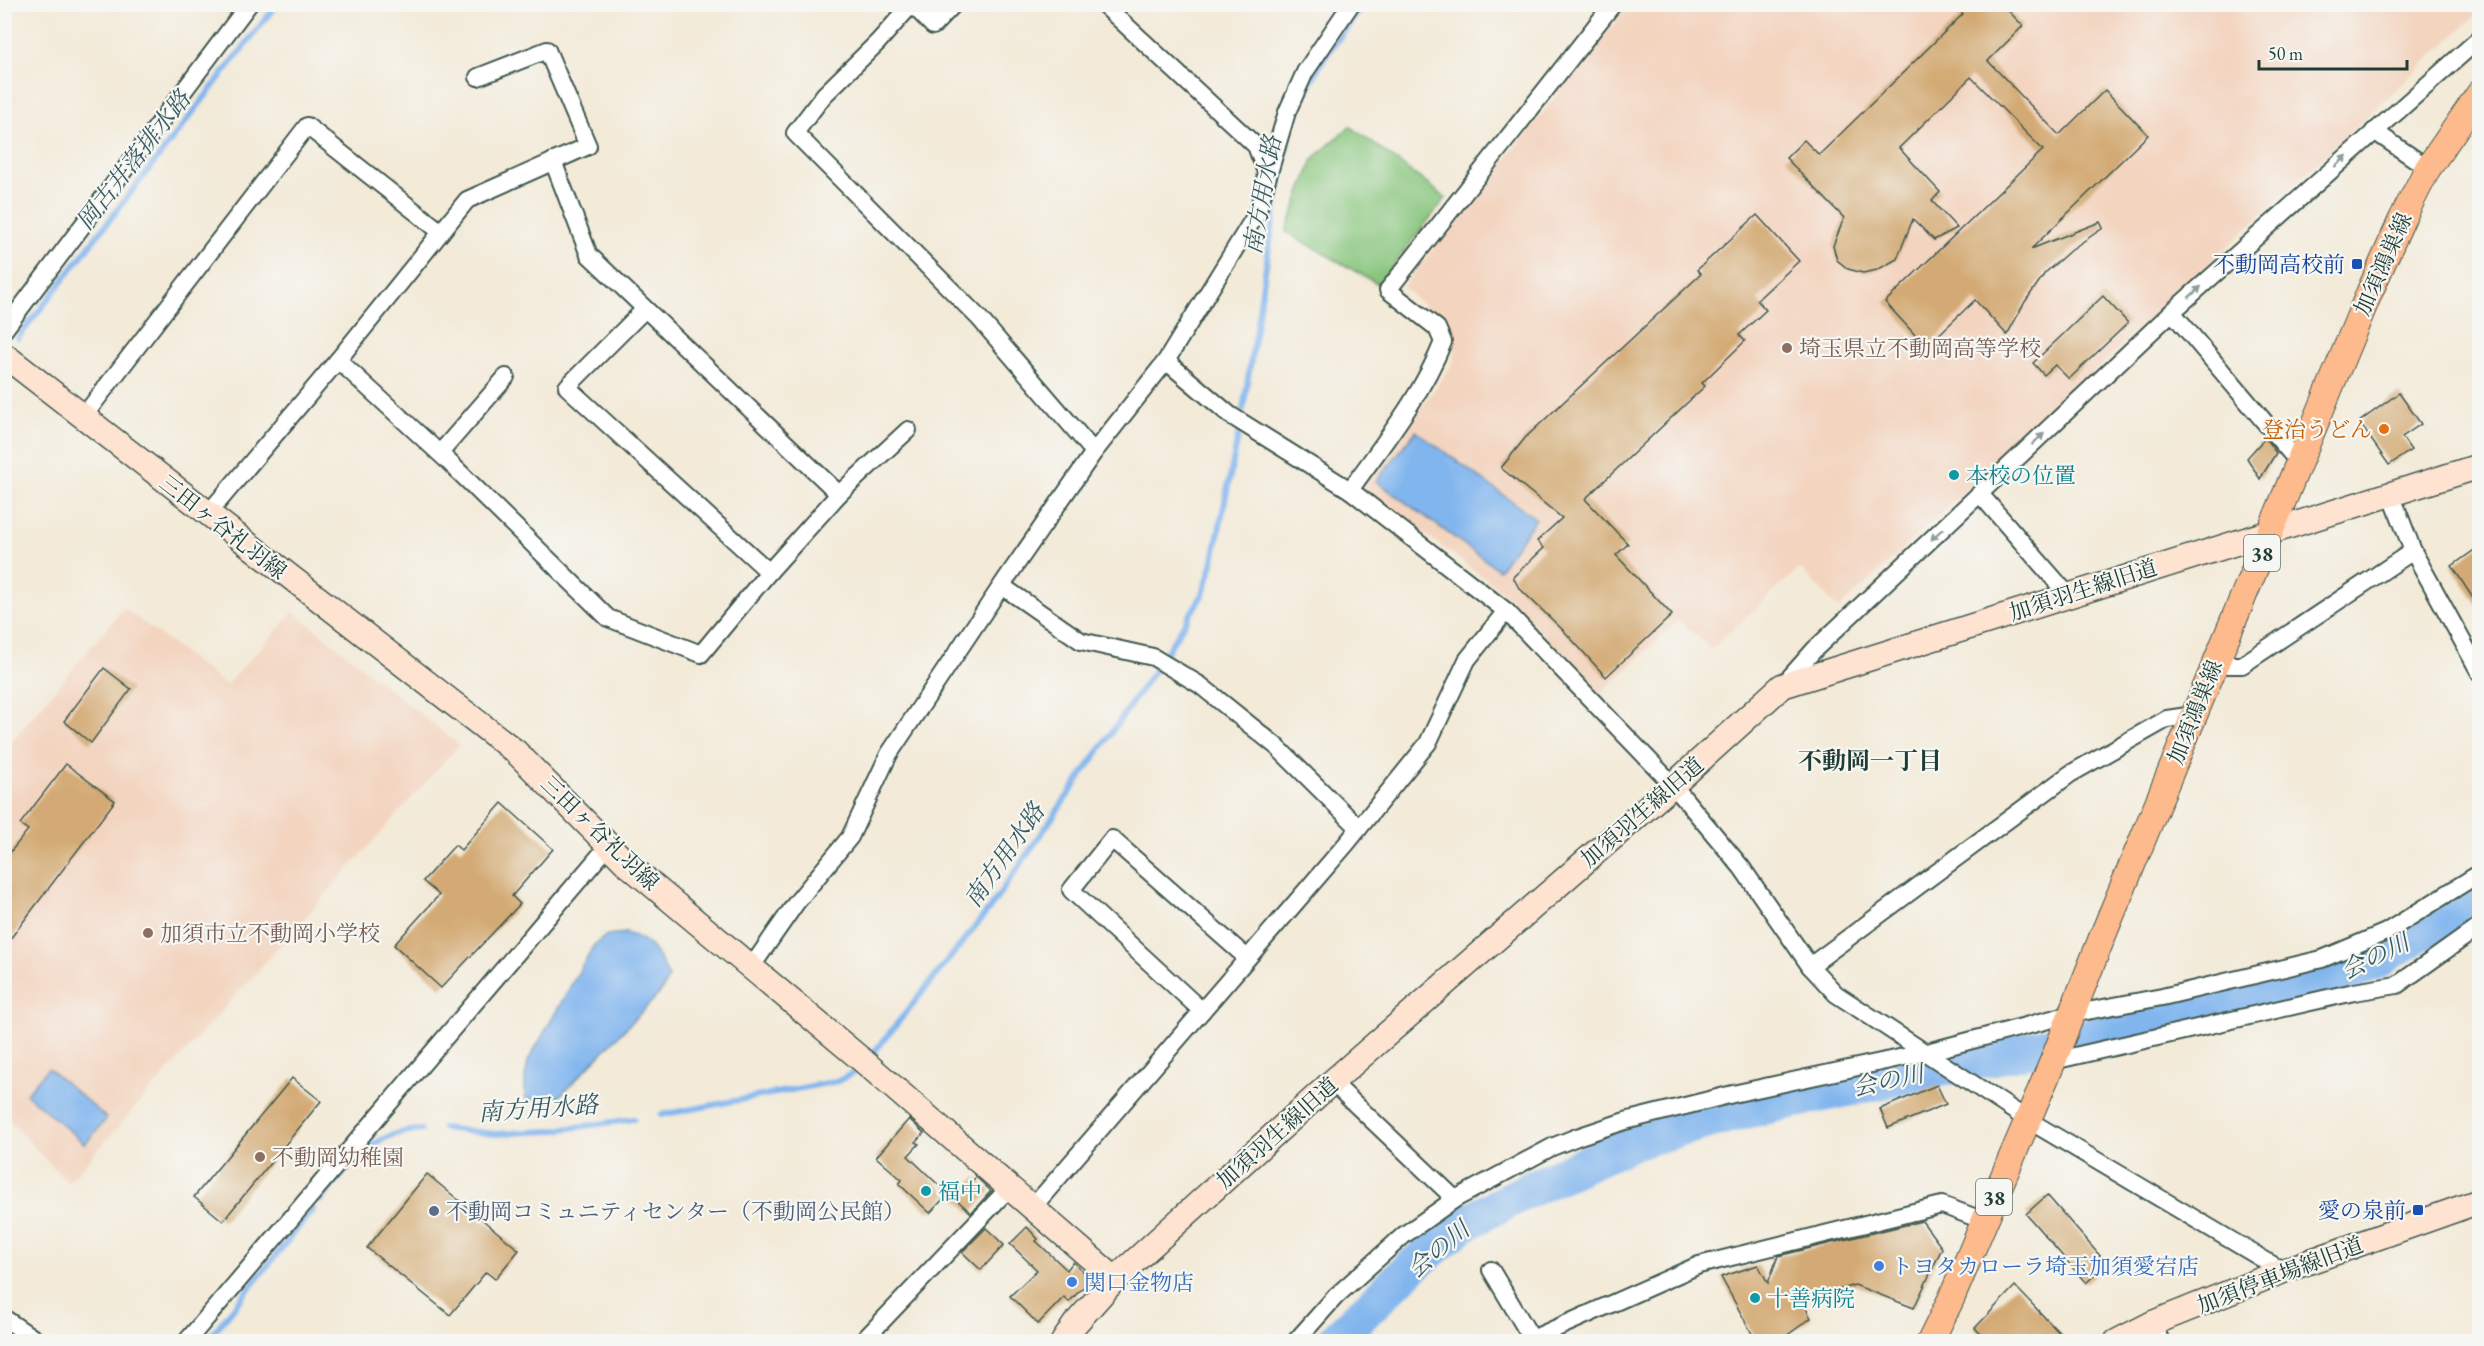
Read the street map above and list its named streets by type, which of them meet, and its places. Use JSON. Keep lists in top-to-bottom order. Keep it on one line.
{"streets":{"main road":["加須鴻巣線","38"],"street":["三田ヶ谷礼羽線","加須羽生線旧道","加須停車場線旧道"]},"crossings":[["加須鴻巣線","加須羽生線旧道"],["三田ヶ谷礼羽線","加須羽生線旧道"]],"districts":["不動岡一丁目"],"water":["岡古井落排水路","南方用水路","会の川"],"places":{"transit":["不動岡高校前","愛の泉前"],"other":["埼玉県立不動岡高等学校","登治うどん","本校の位置","加須市立不動岡小学校","不動岡幼稚園","福中","不動岡コミュニティセンター（不動岡公民館）","トヨタカローラ埼玉加須愛宕店","関口金物店","十善病院"]},"scale_bar":"50 m"}
